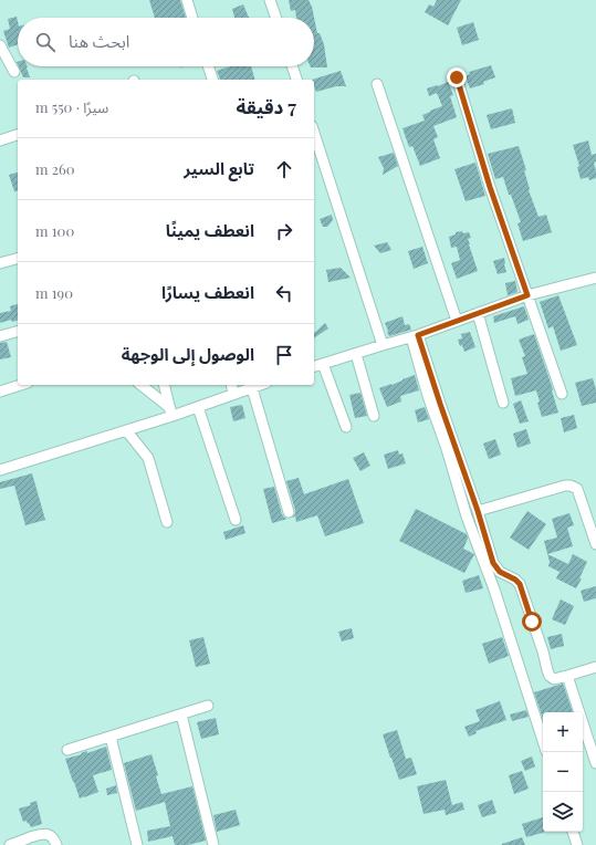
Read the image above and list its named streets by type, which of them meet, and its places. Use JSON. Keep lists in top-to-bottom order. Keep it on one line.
{"page":{"search":"ابحث هنا","heading":["7 دقيقة","سيرًا · 550 m"],"list":[["تابع السير","260 m"],["انعطف يمينًا","100 m"],["انعطف يسارًا","190 m"],"الوصول إلى الوجهة"],"map_buttons":["+","−"]}}
